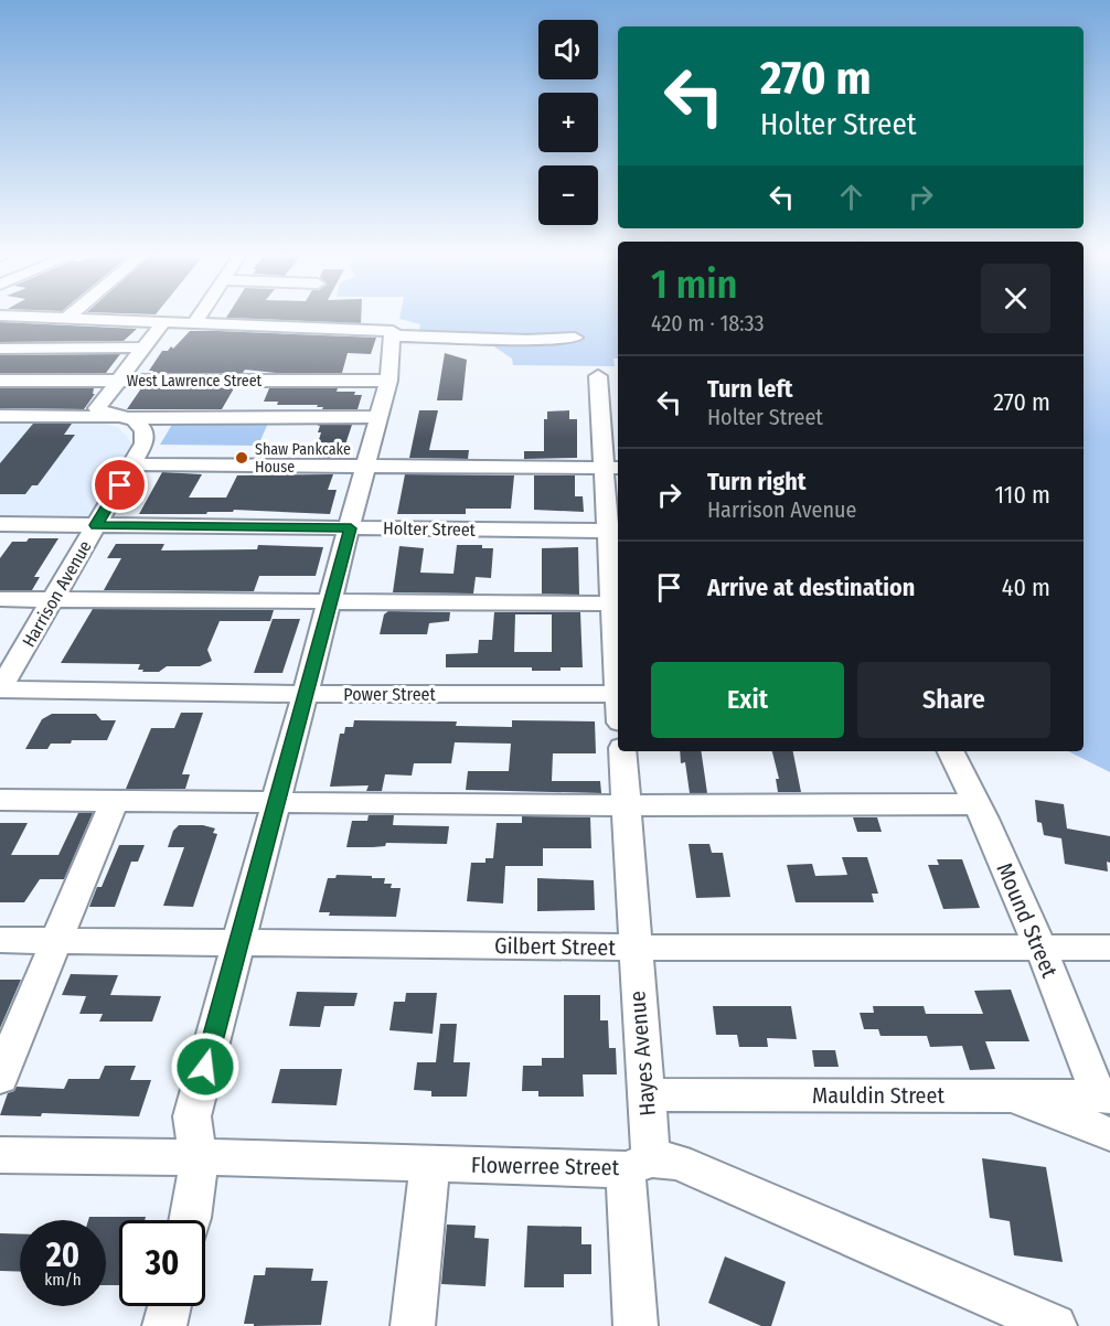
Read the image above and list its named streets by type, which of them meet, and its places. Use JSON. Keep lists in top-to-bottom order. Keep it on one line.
{"streets":{"street":["West Lawrence Street","Holter Street","Harrison Avenue","Power Street","Mound Street","Gilbert Street","Hayes Avenue","Mauldin Street","Flowerree Street"]},"crossings":[["Holter Street","Harrison Avenue"],["Harrison Avenue","Power Street"],["Mound Street","Gilbert Street"],["Mound Street","Mauldin Street"],["Gilbert Street","Hayes Avenue"],["Hayes Avenue","Mauldin Street"],["Hayes Avenue","Flowerree Street"]],"places":["Shaw Pankcake House"],"page":{"map_buttons":["+","−"],"turn":["270 m","Holter Street"],"heading":["1 min","420 m · 18:33"],"list":[{"name":"Turn left","note":"Holter Street","value":"270 m"},{"name":"Turn right","note":"Harrison Avenue","value":"110 m"},{"name":"Arrive at destination","value":"40 m"}],"buttons":["Exit","Share"],"speed":"20 km/h","limit":"30"}}
